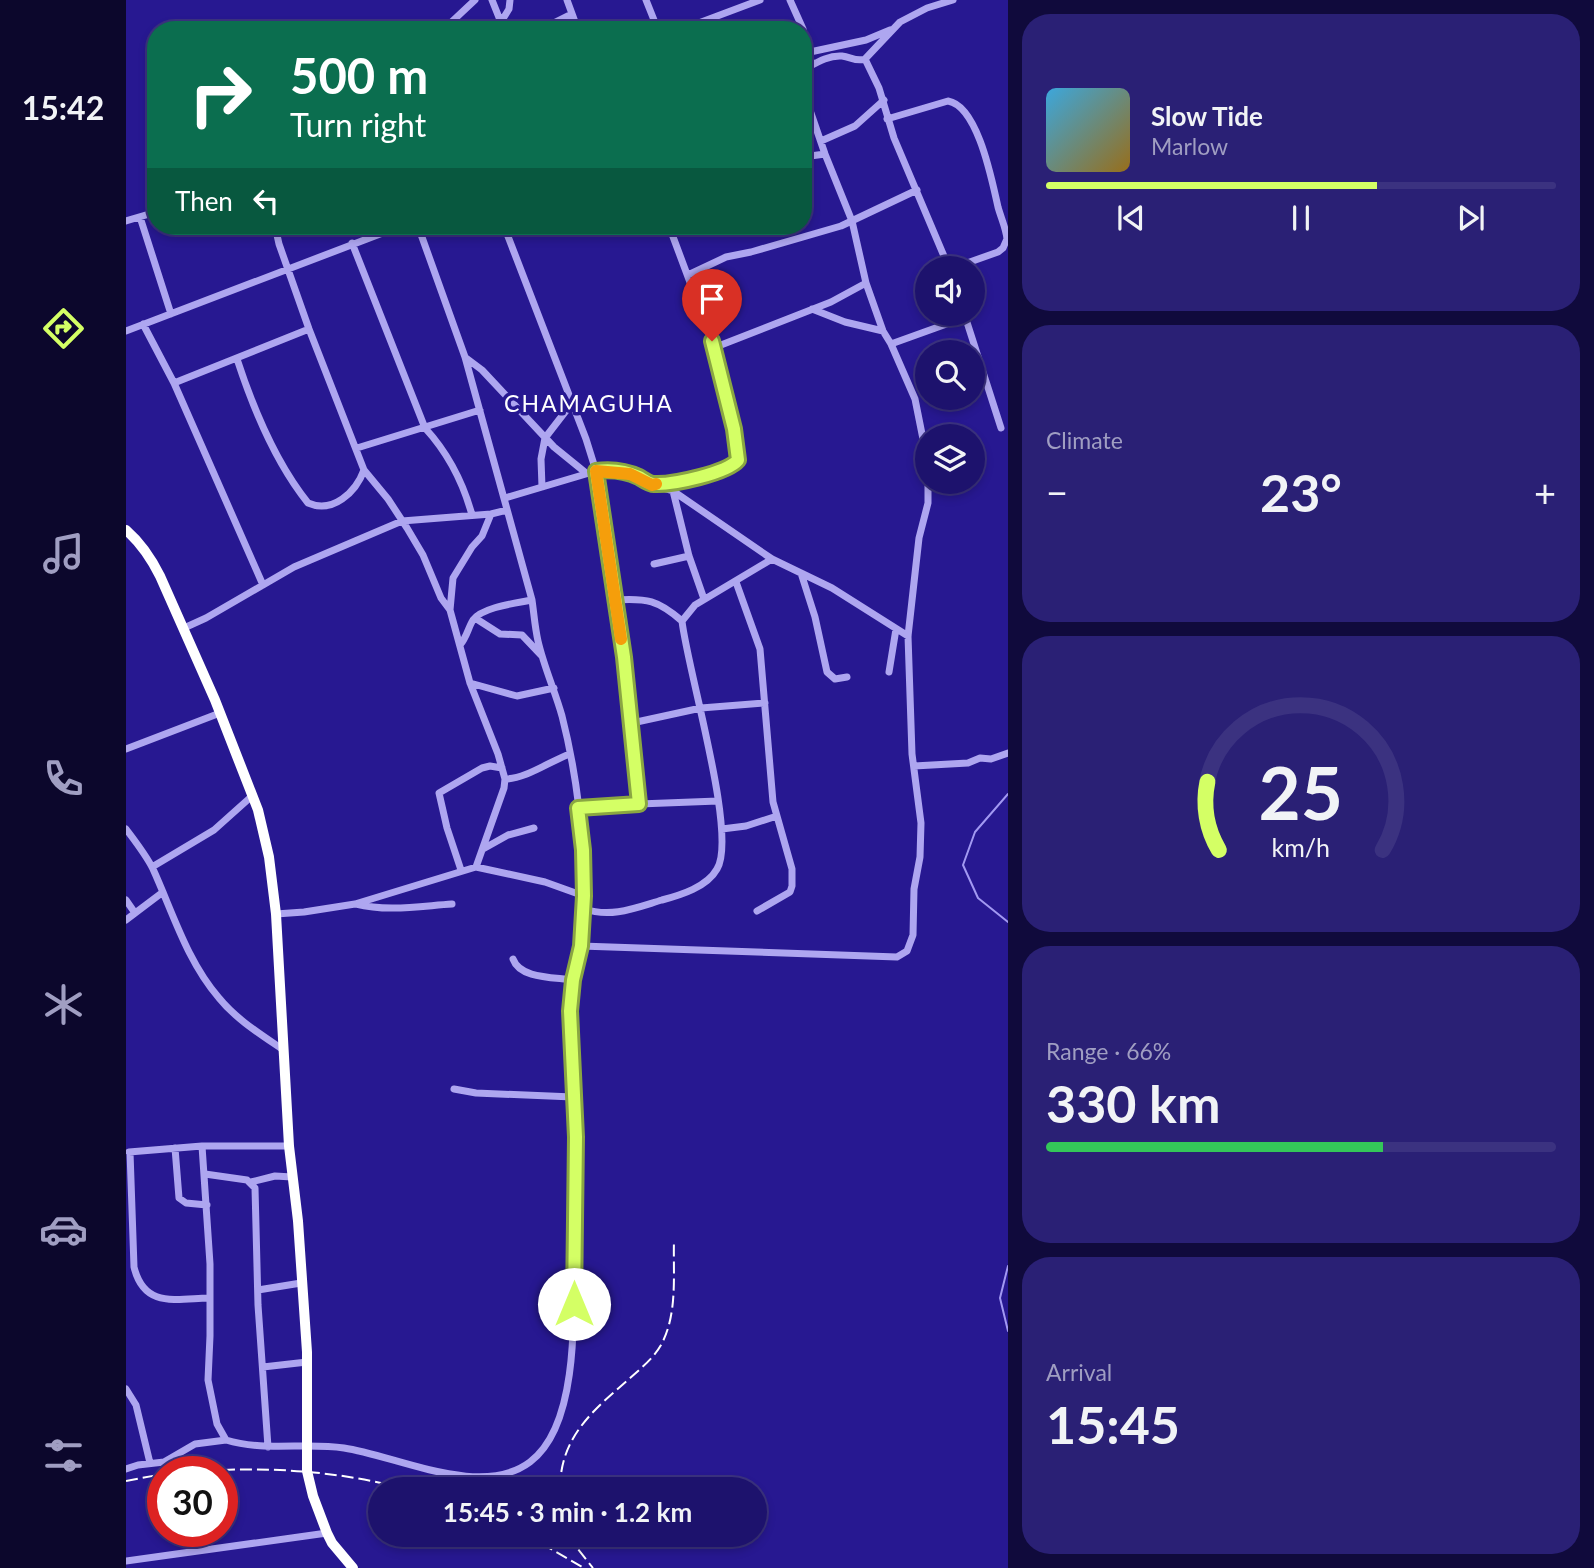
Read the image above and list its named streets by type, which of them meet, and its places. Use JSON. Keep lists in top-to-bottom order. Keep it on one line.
{"districts":["CHAMAGUHA"],"page":{"tabs":"15:42","turn":["500 m","Turn right"],"song":["Slow Tide","Marlow"],"then":"Then","tile":["Climate",["Range · 66%","330 km"],["Arrival","15:45"]],"heat":["−","23°","+"],"limit":"30","trip":"15:45 · 3 min · 1.2 km","gauge":["25","km/h"]}}
